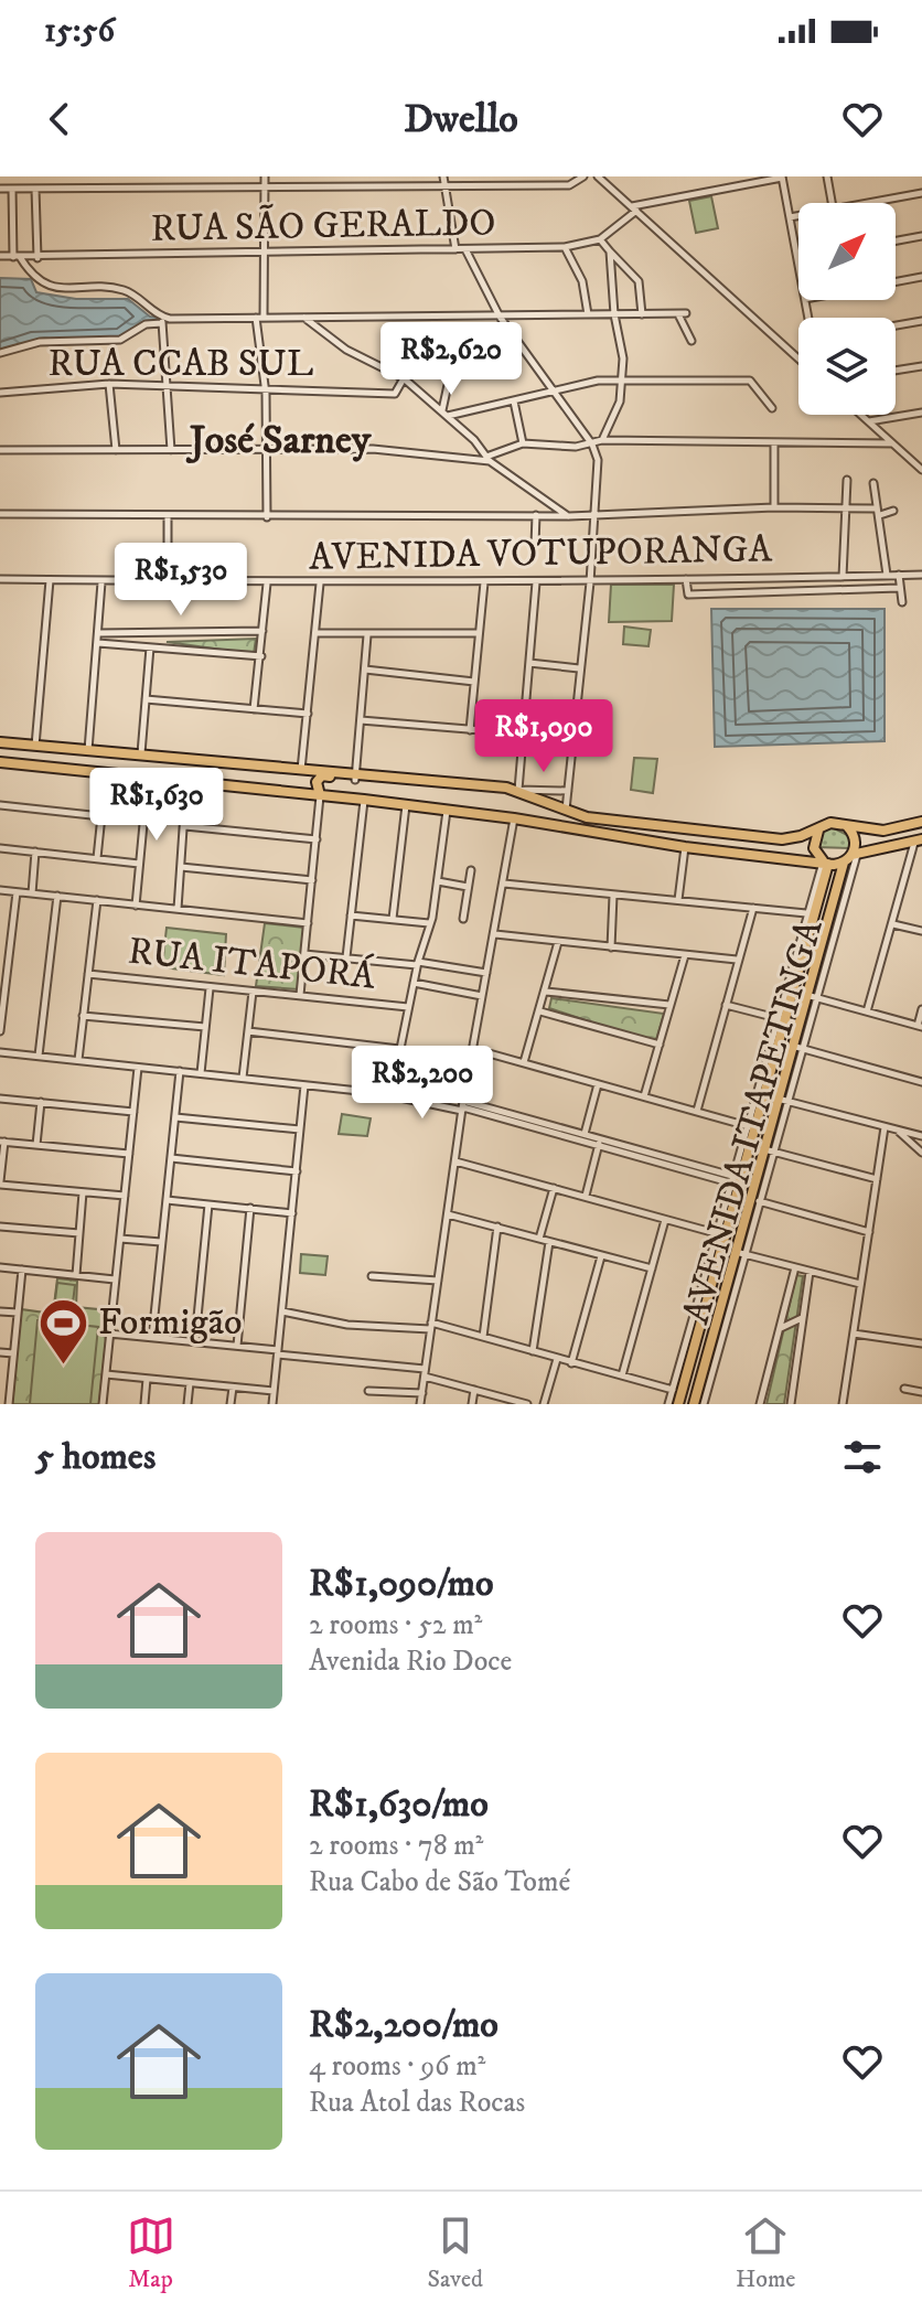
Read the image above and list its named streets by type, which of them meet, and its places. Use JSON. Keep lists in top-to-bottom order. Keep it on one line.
{"streets":{"main road":["AVENIDA ITAPETINGA"],"street":["RUA SÃO GERALDO","RUA CCAB SUL","AVENIDA VOTUPORANGA","RUA ITAPORÁ"]},"districts":["José Sarney"],"places":{"sports":["Formigão"]},"north":"top right","page":{"status":"15:56","header":"Dwello","price":["R$2,620","R$1,530","R$1,090","R$1,630","R$2,200"],"heading":"5 homes","list":[{"name":"R$1,090/mo","note":"2 rooms · 52 m² · Avenida Rio Doce"},{"name":"R$1,630/mo","note":"2 rooms · 78 m² · Rua Cabo de São Tomé"},{"name":"R$2,200/mo","note":"4 rooms · 96 m² · Rua Atol das Rocas"}],"tabs":["Map","Saved","Home"]}}
